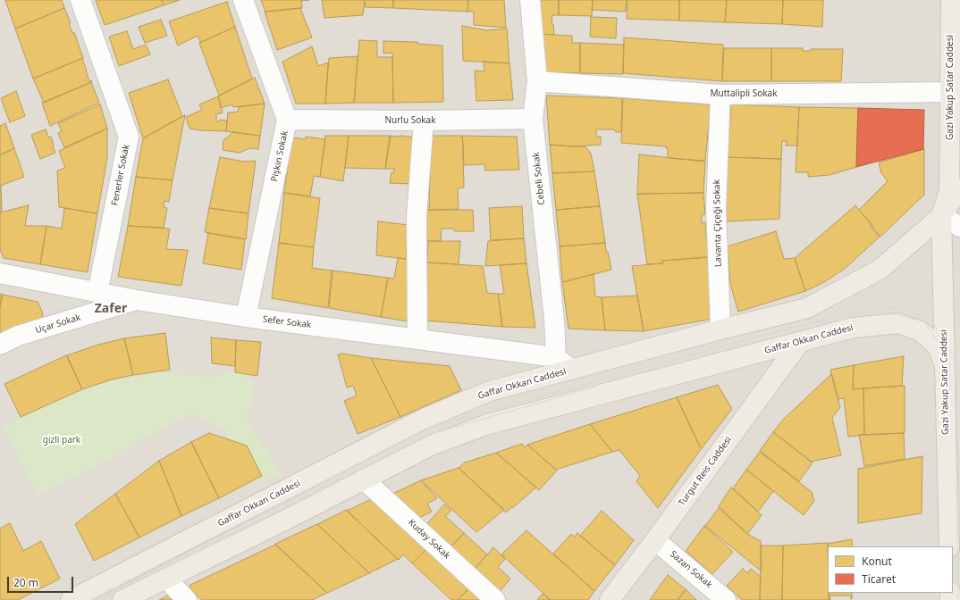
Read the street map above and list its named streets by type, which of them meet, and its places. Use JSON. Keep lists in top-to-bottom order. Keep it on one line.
{"streets":{"main road":["Gazi Yakup Satar Caddesi","Gaffar Okkan Caddesi","Turgut Reis Caddesi"],"street":["Muttalipli Sokak","Nurlu Sokak","Pişkin Sokak","Fenerler Sokak","Cebeli Sokak","Lavanta Çiçeği Sokak","Sefer Sokak","Uçar Sokak","Kuday Sokak","Sazan Sokak"]},"crossings":[["Gazi Yakup Satar Caddesi","Muttalipli Sokak"],["Gazi Yakup Satar Caddesi","Gaffar Okkan Caddesi"],["Muttalipli Sokak","Cebeli Sokak"],["Muttalipli Sokak","Lavanta Çiçeği Sokak"],["Nurlu Sokak","Pişkin Sokak"],["Nurlu Sokak","Cebeli Sokak"],["Pişkin Sokak","Sefer Sokak"],["Fenerler Sokak","Sefer Sokak"],["Cebeli Sokak","Sefer Sokak"],["Lavanta Çiçeği Sokak","Gaffar Okkan Caddesi"],["Sefer Sokak","Uçar Sokak"],["Gaffar Okkan Caddesi","Turgut Reis Caddesi"],["Gaffar Okkan Caddesi","Kuday Sokak"],["Turgut Reis Caddesi","Sazan Sokak"]],"districts":["Zafer"],"parks":["gizli park"],"legend":["Konut","Ticaret"],"scale_bar":"20 m"}
